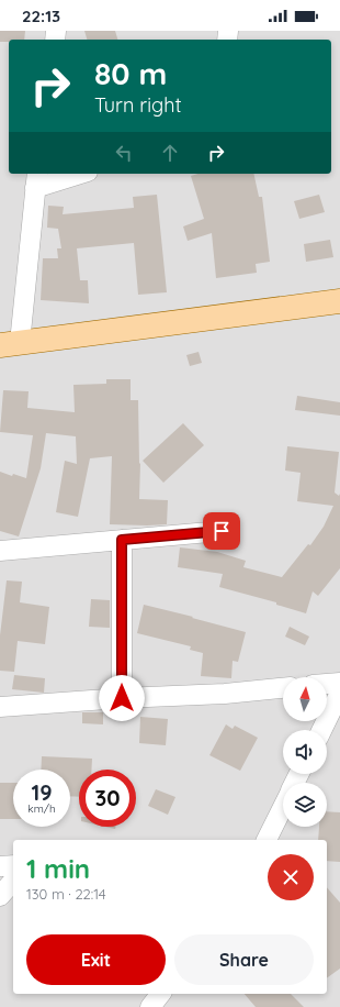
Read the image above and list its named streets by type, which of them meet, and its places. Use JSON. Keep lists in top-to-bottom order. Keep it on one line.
{"north":"top","page":{"status":"22:13","turn":["80 m","Turn right"],"speed":"19 km/h","limit":"30","heading":["1 min","130 m · 22:14"],"buttons":["Exit","Share"]}}
